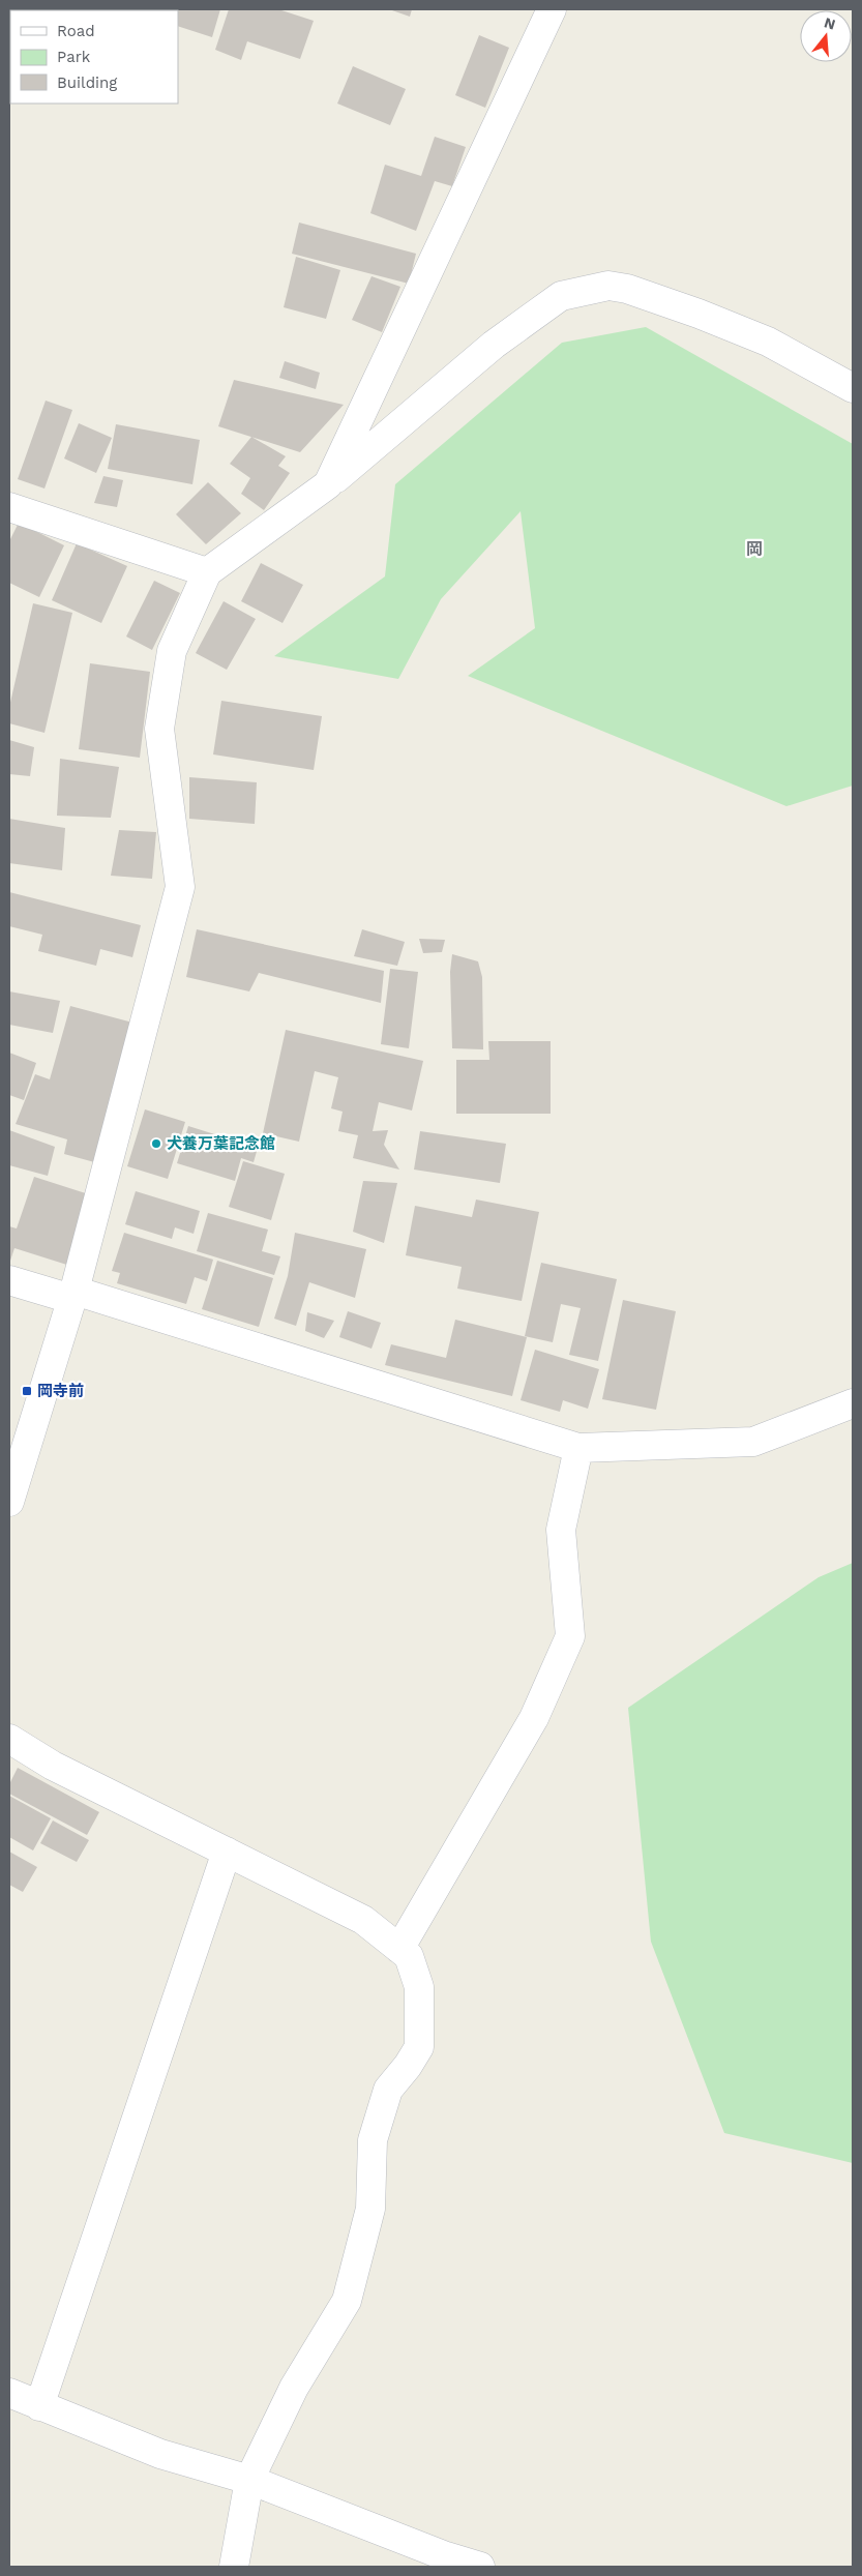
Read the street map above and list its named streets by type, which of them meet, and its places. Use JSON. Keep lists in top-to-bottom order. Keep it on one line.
{"districts":["岡"],"places":{"other":["犬養万葉記念館"],"transit":["岡寺前"]},"legend":["Road","Park","Building"],"north":"top"}
